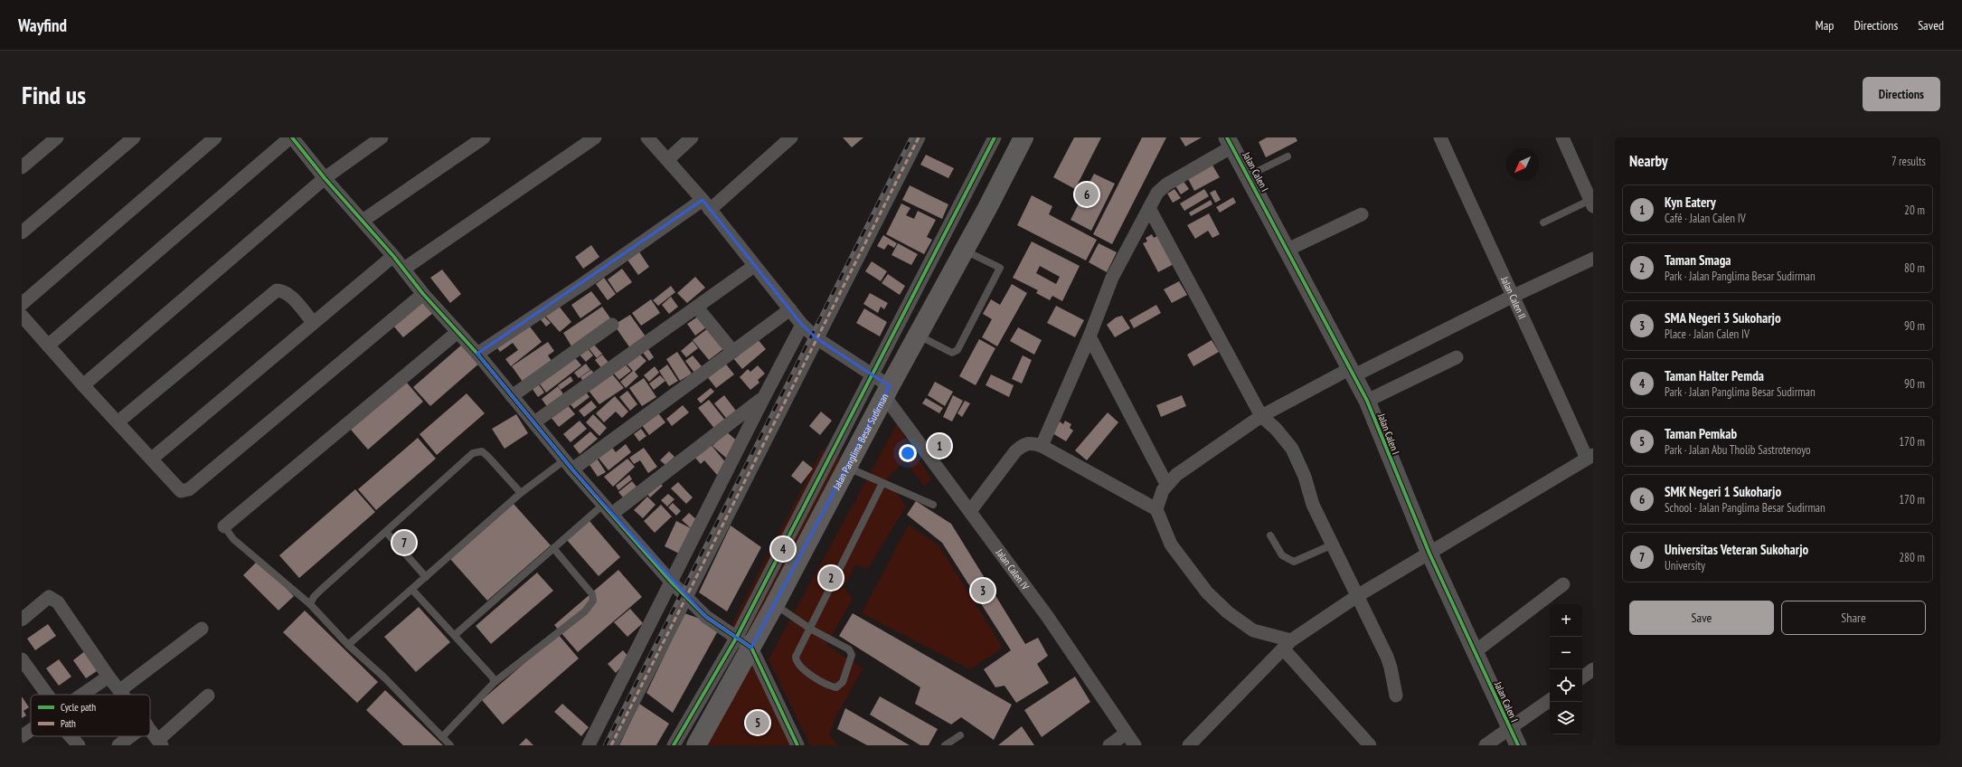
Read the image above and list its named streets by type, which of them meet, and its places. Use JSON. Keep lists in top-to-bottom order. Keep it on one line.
{"streets":{"main road":["Jalan Panglima Besar Sudirman"],"street":["Jalan Calen I","Jalan Calen II","Jalan Calen IV"]},"crossings":[["Jalan Panglima Besar Sudirman","Jalan Calen IV"]],"legend":["Cycle path","Path"],"north":"bottom left","page":{"header":"Wayfind","nav":["Map","Directions","Saved"],"buttons":["Directions",["Save","Share"]],"title":"Find us","heading":["Nearby","7 results"],"pins":["6","1","7","4","2","3","5"],"list":[{"mark":"1","name":"Kyn Eatery","note":"Café · Jalan Calen IV","value":"20 m"},{"mark":"2","name":"Taman Smaga","note":"Park · Jalan Panglima Besar Sudirman","value":"80 m"},{"mark":"3","name":"SMA Negeri 3 Sukoharjo","note":"Place · Jalan Calen IV","value":"90 m"},{"mark":"4","name":"Taman Halter Pemda","note":"Park · Jalan Panglima Besar Sudirman","value":"90 m"},{"mark":"5","name":"Taman Pemkab","note":"Park · Jalan Abu Tholib Sastrotenoyo","value":"170 m"},{"mark":"6","name":"SMK Negeri 1 Sukoharjo","note":"School · Jalan Panglima Besar Sudirman","value":"170 m"},{"mark":"7","name":"Universitas Veteran Sukoharjo","note":"University","value":"280 m"}],"map_buttons":["+","−"]}}
